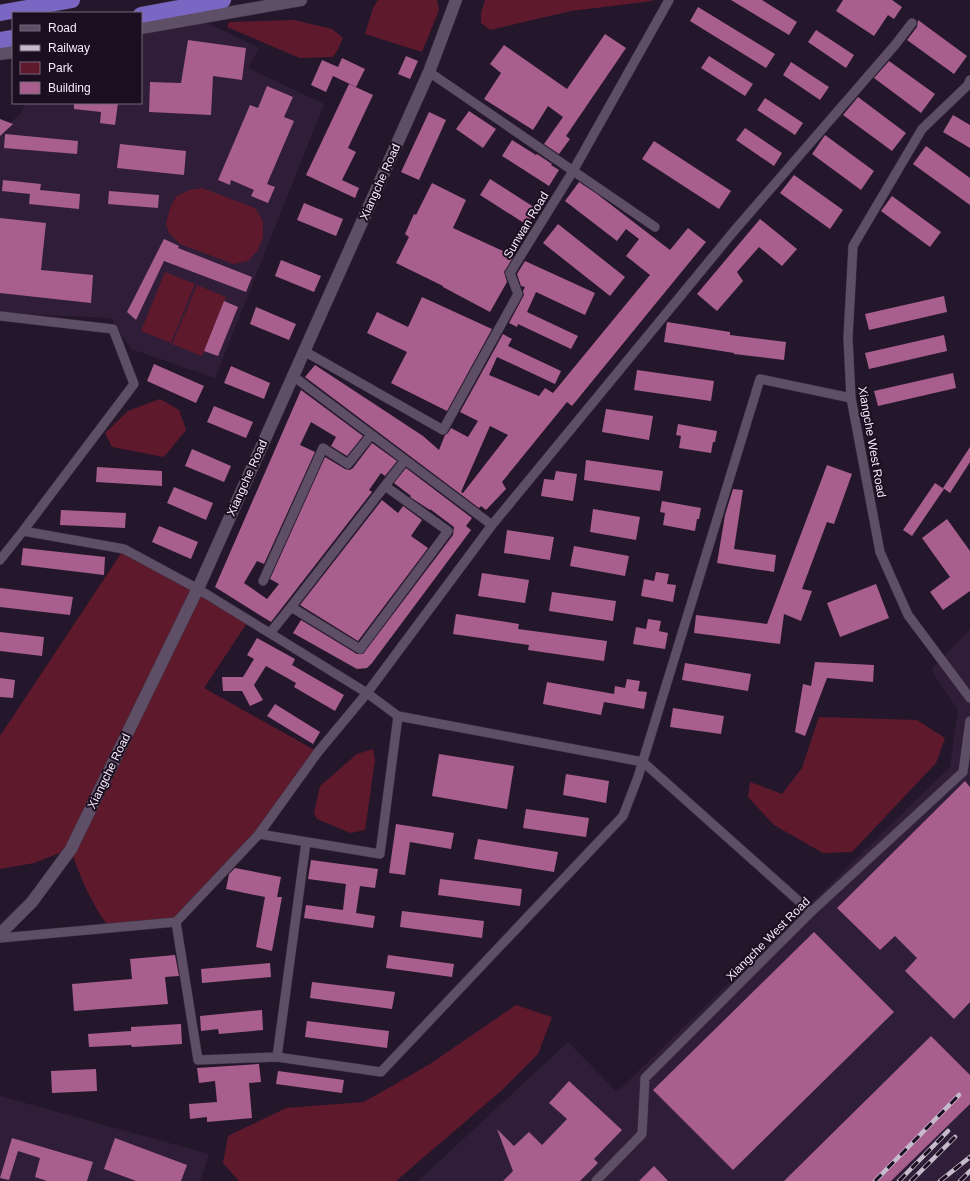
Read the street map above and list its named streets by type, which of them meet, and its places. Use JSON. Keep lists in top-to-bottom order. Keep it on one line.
{"streets":{"street":["Xiangche Road","Sunwan Road","Xiangche West Road"]},"crossings":[["Xiangche Road","Sunwan Road"]],"legend":["Road","Railway","Park","Building"]}
